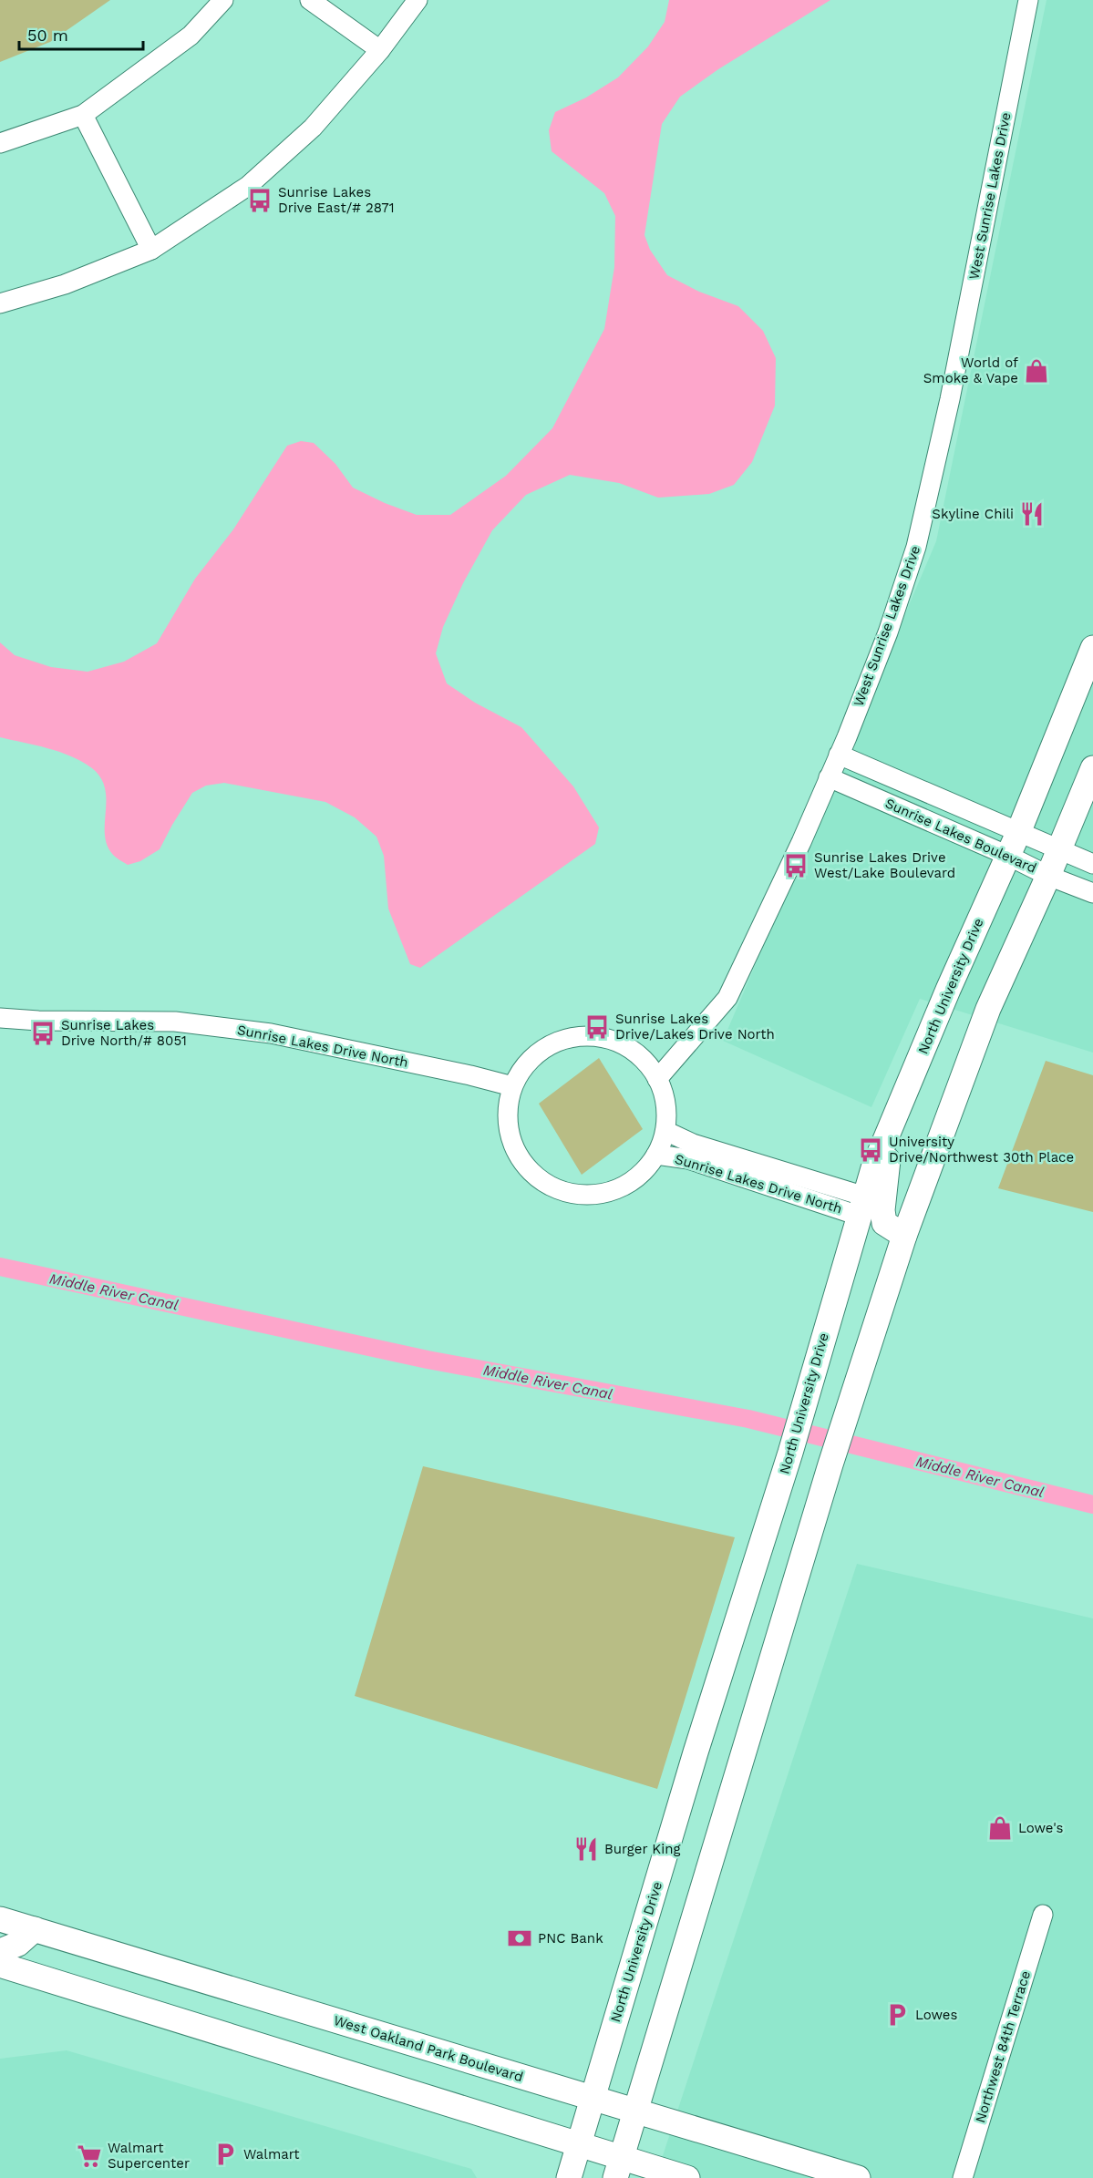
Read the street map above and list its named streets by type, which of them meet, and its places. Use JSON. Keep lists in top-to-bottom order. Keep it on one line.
{"streets":{"main road":["North University Drive","West Oakland Park Boulevard"],"street":["West Sunrise Lakes Drive","Sunrise Lakes Boulevard","Sunrise Lakes Drive North","Northwest 84th Terrace"]},"crossings":[["West Sunrise Lakes Drive","Sunrise Lakes Boulevard"],["West Sunrise Lakes Drive","Sunrise Lakes Drive North"],["Sunrise Lakes Boulevard","North University Drive"],["North University Drive","Sunrise Lakes Drive North"],["North University Drive","West Oakland Park Boulevard"]],"water":["Middle River Canal"],"places":{"bus stop":["Sunrise Lakes Drive East/# 2871","Sunrise Lakes Drive West/Lake Boulevard","Sunrise Lakes Drive/Lakes Drive North","Sunrise Lakes Drive North/# 8051","University Drive/Northwest 30th Place"],"shop":["World of Smoke & Vape","Lowe's"],"restaurant":["Skyline Chili","Burger King"],"bank":["PNC Bank"],"parking":["Lowes","Walmart"],"supermarket":["Walmart Supercenter"]},"scale_bar":"50 m"}
